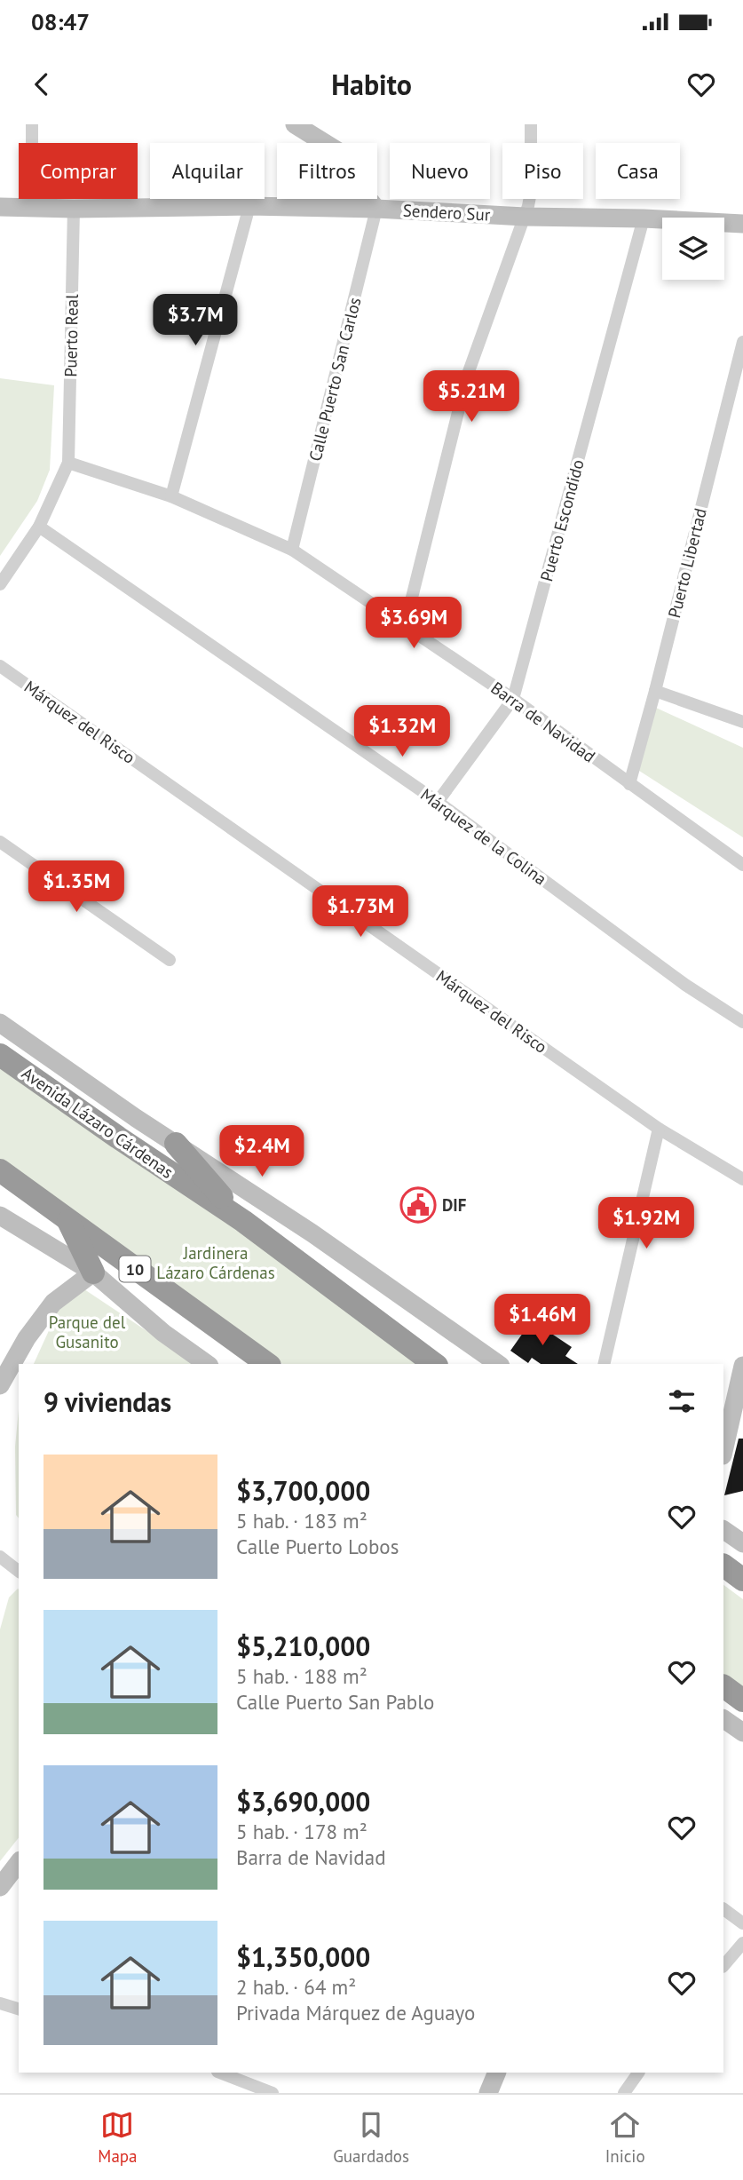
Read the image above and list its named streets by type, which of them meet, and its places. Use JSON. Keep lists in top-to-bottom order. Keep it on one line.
{"streets":{"highway":["Avenida Lázaro Cárdenas","10"],"street":["Sendero Sur","Puerto Real","Calle Puerto San Carlos","Puerto Escondido","Puerto Libertad","Márquez del Risco","Barra de Navidad","Márquez de la Colina"]},"crossings":[["Sendero Sur","Puerto Real"],["Sendero Sur","Calle Puerto San Carlos"],["Sendero Sur","Puerto Escondido"],["Puerto Real","Barra de Navidad"],["Calle Puerto San Carlos","Barra de Navidad"],["Puerto Escondido","Barra de Navidad"],["Puerto Escondido","Márquez de la Colina"],["Puerto Libertad","Barra de Navidad"]],"parks":["Jardinera Lázaro Cárdenas","Parque del Gusanito"],"places":{"public building":["DIF"]},"page":{"status":"08:47","header":"Habito","chip":["Comprar","Alquilar","Filtros","Nuevo","Piso","Casa"],"price":["$3.7M","$5.21M","$3.69M","$1.32M","$1.35M","$1.73M","$2.4M","$1.92M","$1.46M"],"heading":"9 viviendas","list":[{"name":"$3,700,000","note":"5 hab. · 183 m² · Calle Puerto Lobos"},{"name":"$5,210,000","note":"5 hab. · 188 m² · Calle Puerto San Pablo"},{"name":"$3,690,000","note":"5 hab. · 178 m² · Barra de Navidad"},{"name":"$1,350,000","note":"2 hab. · 64 m² · Privada Márquez de Aguayo"}],"tabs":["Mapa","Guardados","Inicio"]}}
